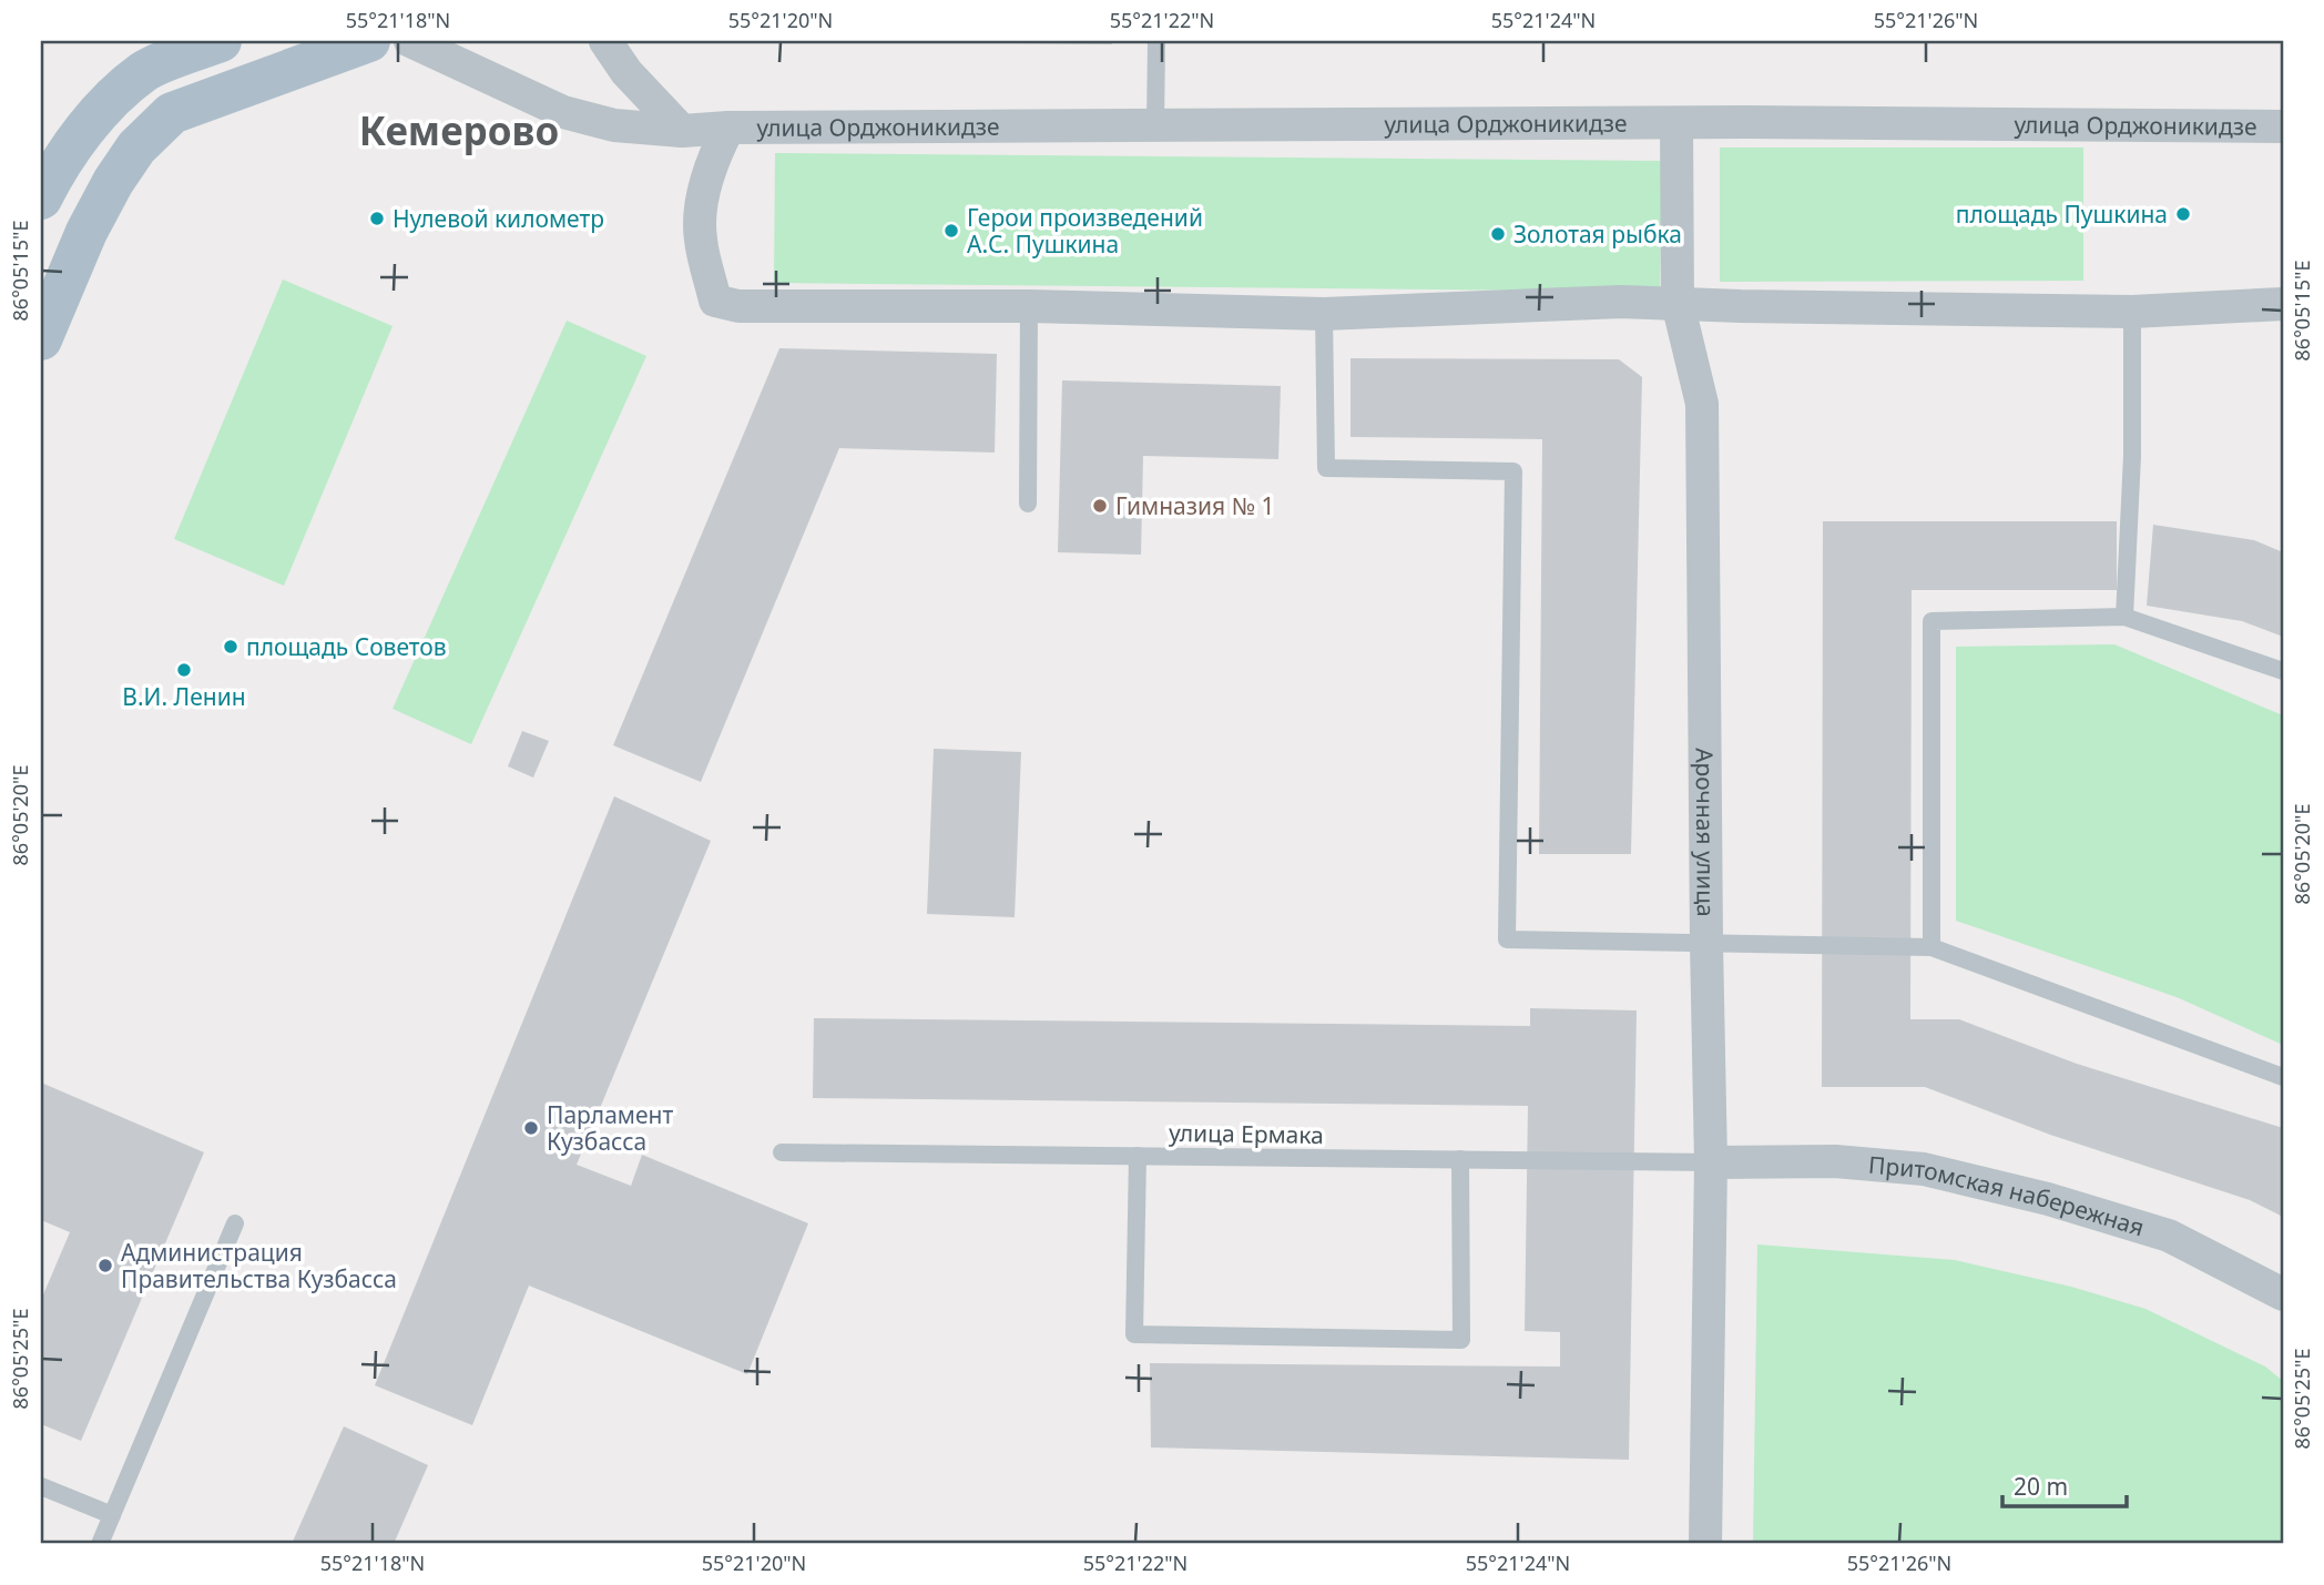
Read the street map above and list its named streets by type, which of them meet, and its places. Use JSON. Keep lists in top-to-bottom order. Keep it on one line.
{"streets":{"street":["улица Орджоникидзе","Арочная улица","Притомская набережная"],"lane":["улица Ермака"]},"crossings":[["улица Орджоникидзе","Арочная улица"],["Арочная улица","улица Ермака"],["Арочная улица","Притомская набережная"],["улица Ермака","Притомская набережная"]],"districts":["Кемерово"],"places":["площадь Пушкина","Нулевой километр","Герои произведений А.С. Пушкина","Золотая рыбка","Гимназия № 1","площадь Советов","В.И. Ленин","Парламент Кузбасса","Администрация Правительства Кузбасса"],"scale_bar":"20 m","coordinates":["55°21'18\"N","55°21'20\"N","55°21'22\"N","55°21'24\"N","55°21'26\"N","86°05'15\"E","86°05'20\"E","86°05'25\"E"]}
